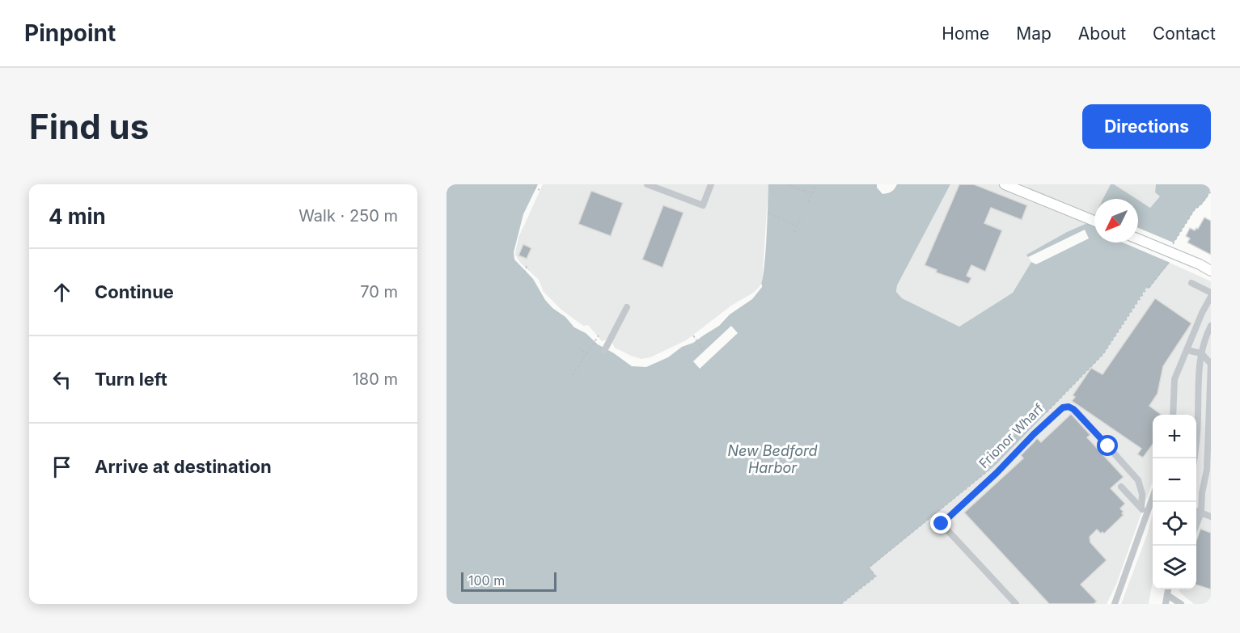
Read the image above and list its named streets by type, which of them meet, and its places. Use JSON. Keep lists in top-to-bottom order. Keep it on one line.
{"streets":{"path":["Frionor Wharf"]},"water":["New Bedford Harbor"],"scale_bar":"100 m","north":"bottom left","page":{"header":"Pinpoint","nav":["Home","Map","About","Contact"],"buttons":"Directions","title":"Find us","heading":["4 min","Walk · 250 m"],"list":[["Continue","70 m"],["Turn left","180 m"],"Arrive at destination"],"map_buttons":["+","−"],"scale":"100 m"}}
